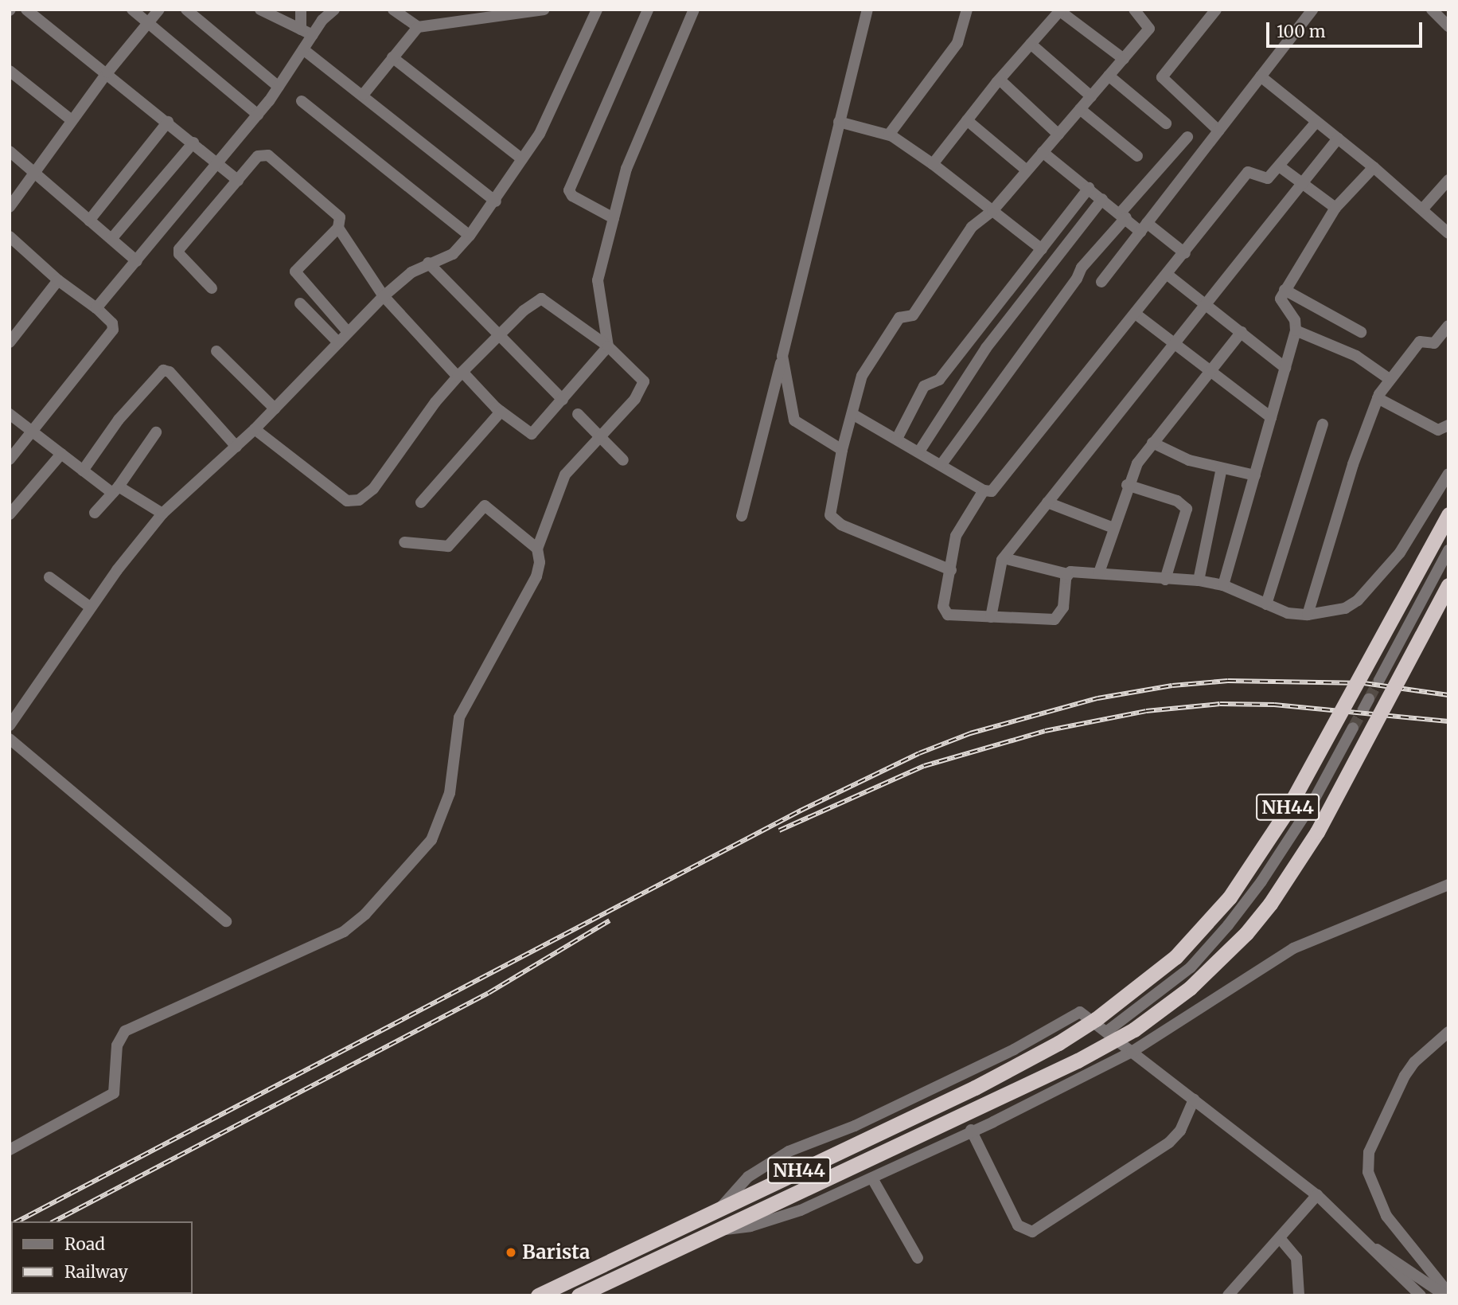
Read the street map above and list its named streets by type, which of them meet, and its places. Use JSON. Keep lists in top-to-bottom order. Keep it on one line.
{"streets":{"highway":["NH44"]},"places":["Barista"],"legend":["Road","Railway"],"scale_bar":"100 m"}
